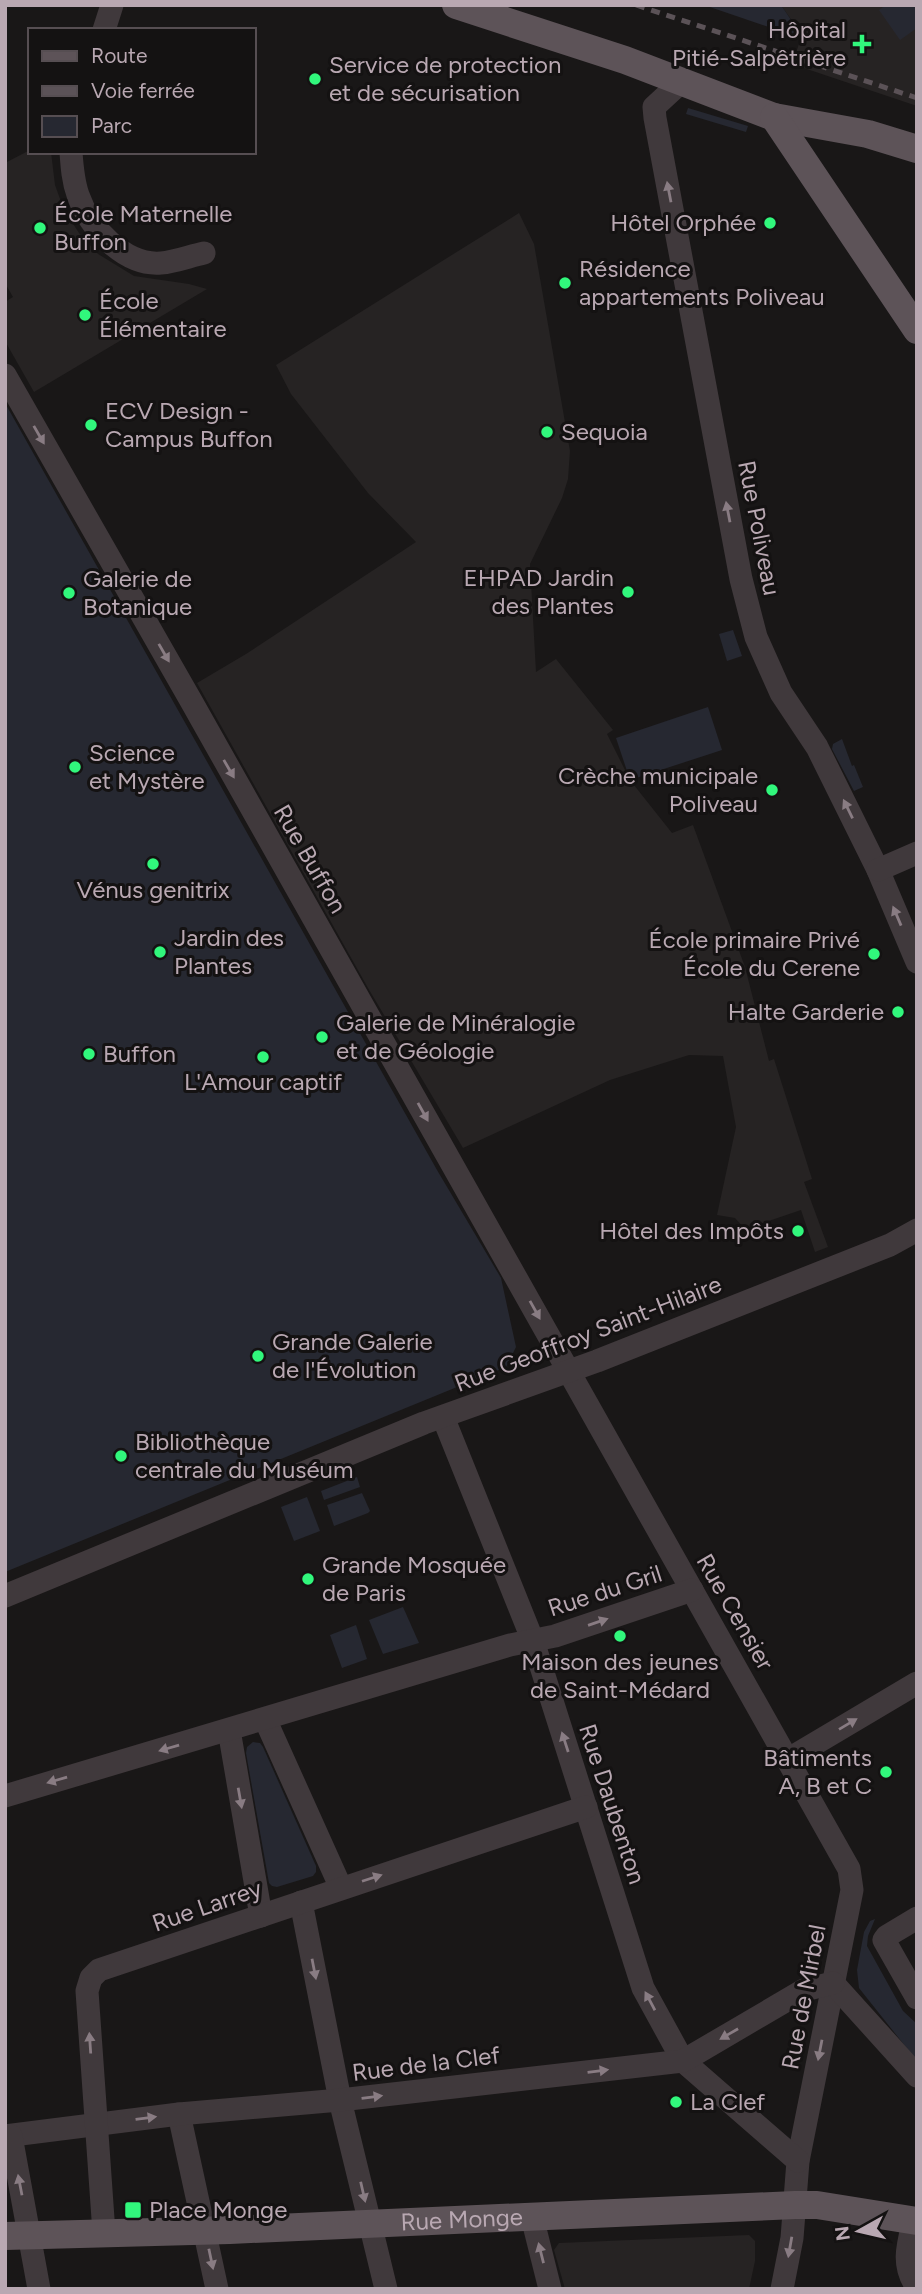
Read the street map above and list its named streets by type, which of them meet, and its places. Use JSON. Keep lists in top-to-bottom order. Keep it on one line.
{"streets":{"main road":["Rue Monge"],"street":["Rue Poliveau","Rue Buffon","Rue Geoffroy Saint-Hilaire","Rue du Gril","Rue Censier","Rue Daubenton","Rue Larrey","Rue de Mirbel","Rue de la Clef"]},"crossings":[["Rue Buffon","Rue Geoffroy Saint-Hilaire"],["Rue Buffon","Rue Censier"],["Rue Geoffroy Saint-Hilaire","Rue Censier"],["Rue Geoffroy Saint-Hilaire","Rue Daubenton"],["Rue du Gril","Rue Censier"],["Rue du Gril","Rue Daubenton"],["Rue Censier","Rue de Mirbel"],["Rue Daubenton","Rue Larrey"],["Rue Daubenton","Rue de Mirbel"],["Rue Daubenton","Rue de la Clef"],["Rue Larrey","Rue de la Clef"],["Rue Larrey","Rue Monge"],["Rue de Mirbel","Rue de la Clef"],["Rue de Mirbel","Rue Monge"]],"one_way":["Rue Poliveau","Rue Buffon","Rue Daubenton","Rue Larrey","Rue de Mirbel"],"places":{"health":["Hôpital Pitié-Salpêtrière"],"other":["Service de protection et de sécurisation","Hôtel Orphée","École Maternelle Buffon","Résidence appartements Poliveau","École Élémentaire","ECV Design - Campus Buffon","Sequoia","EHPAD Jardin des Plantes","Galerie de Botanique","Science et Mystère","Crèche municipale Poliveau","Vénus genitrix","Jardin des Plantes","École primaire Privé École du Cerene","Halte Garderie","Galerie de Minéralogie et de Géologie","Buffon","L'Amour captif","Hôtel des Impôts","Grande Galerie de l'Évolution","Bibliothèque centrale du Muséum","Grande Mosquée de Paris","Maison des jeunes de Saint-Médard","Bâtiments A, B et C","La Clef"],"transit":["Place Monge"]},"legend":["Route","Voie ferrée","Parc"],"north":"left"}
